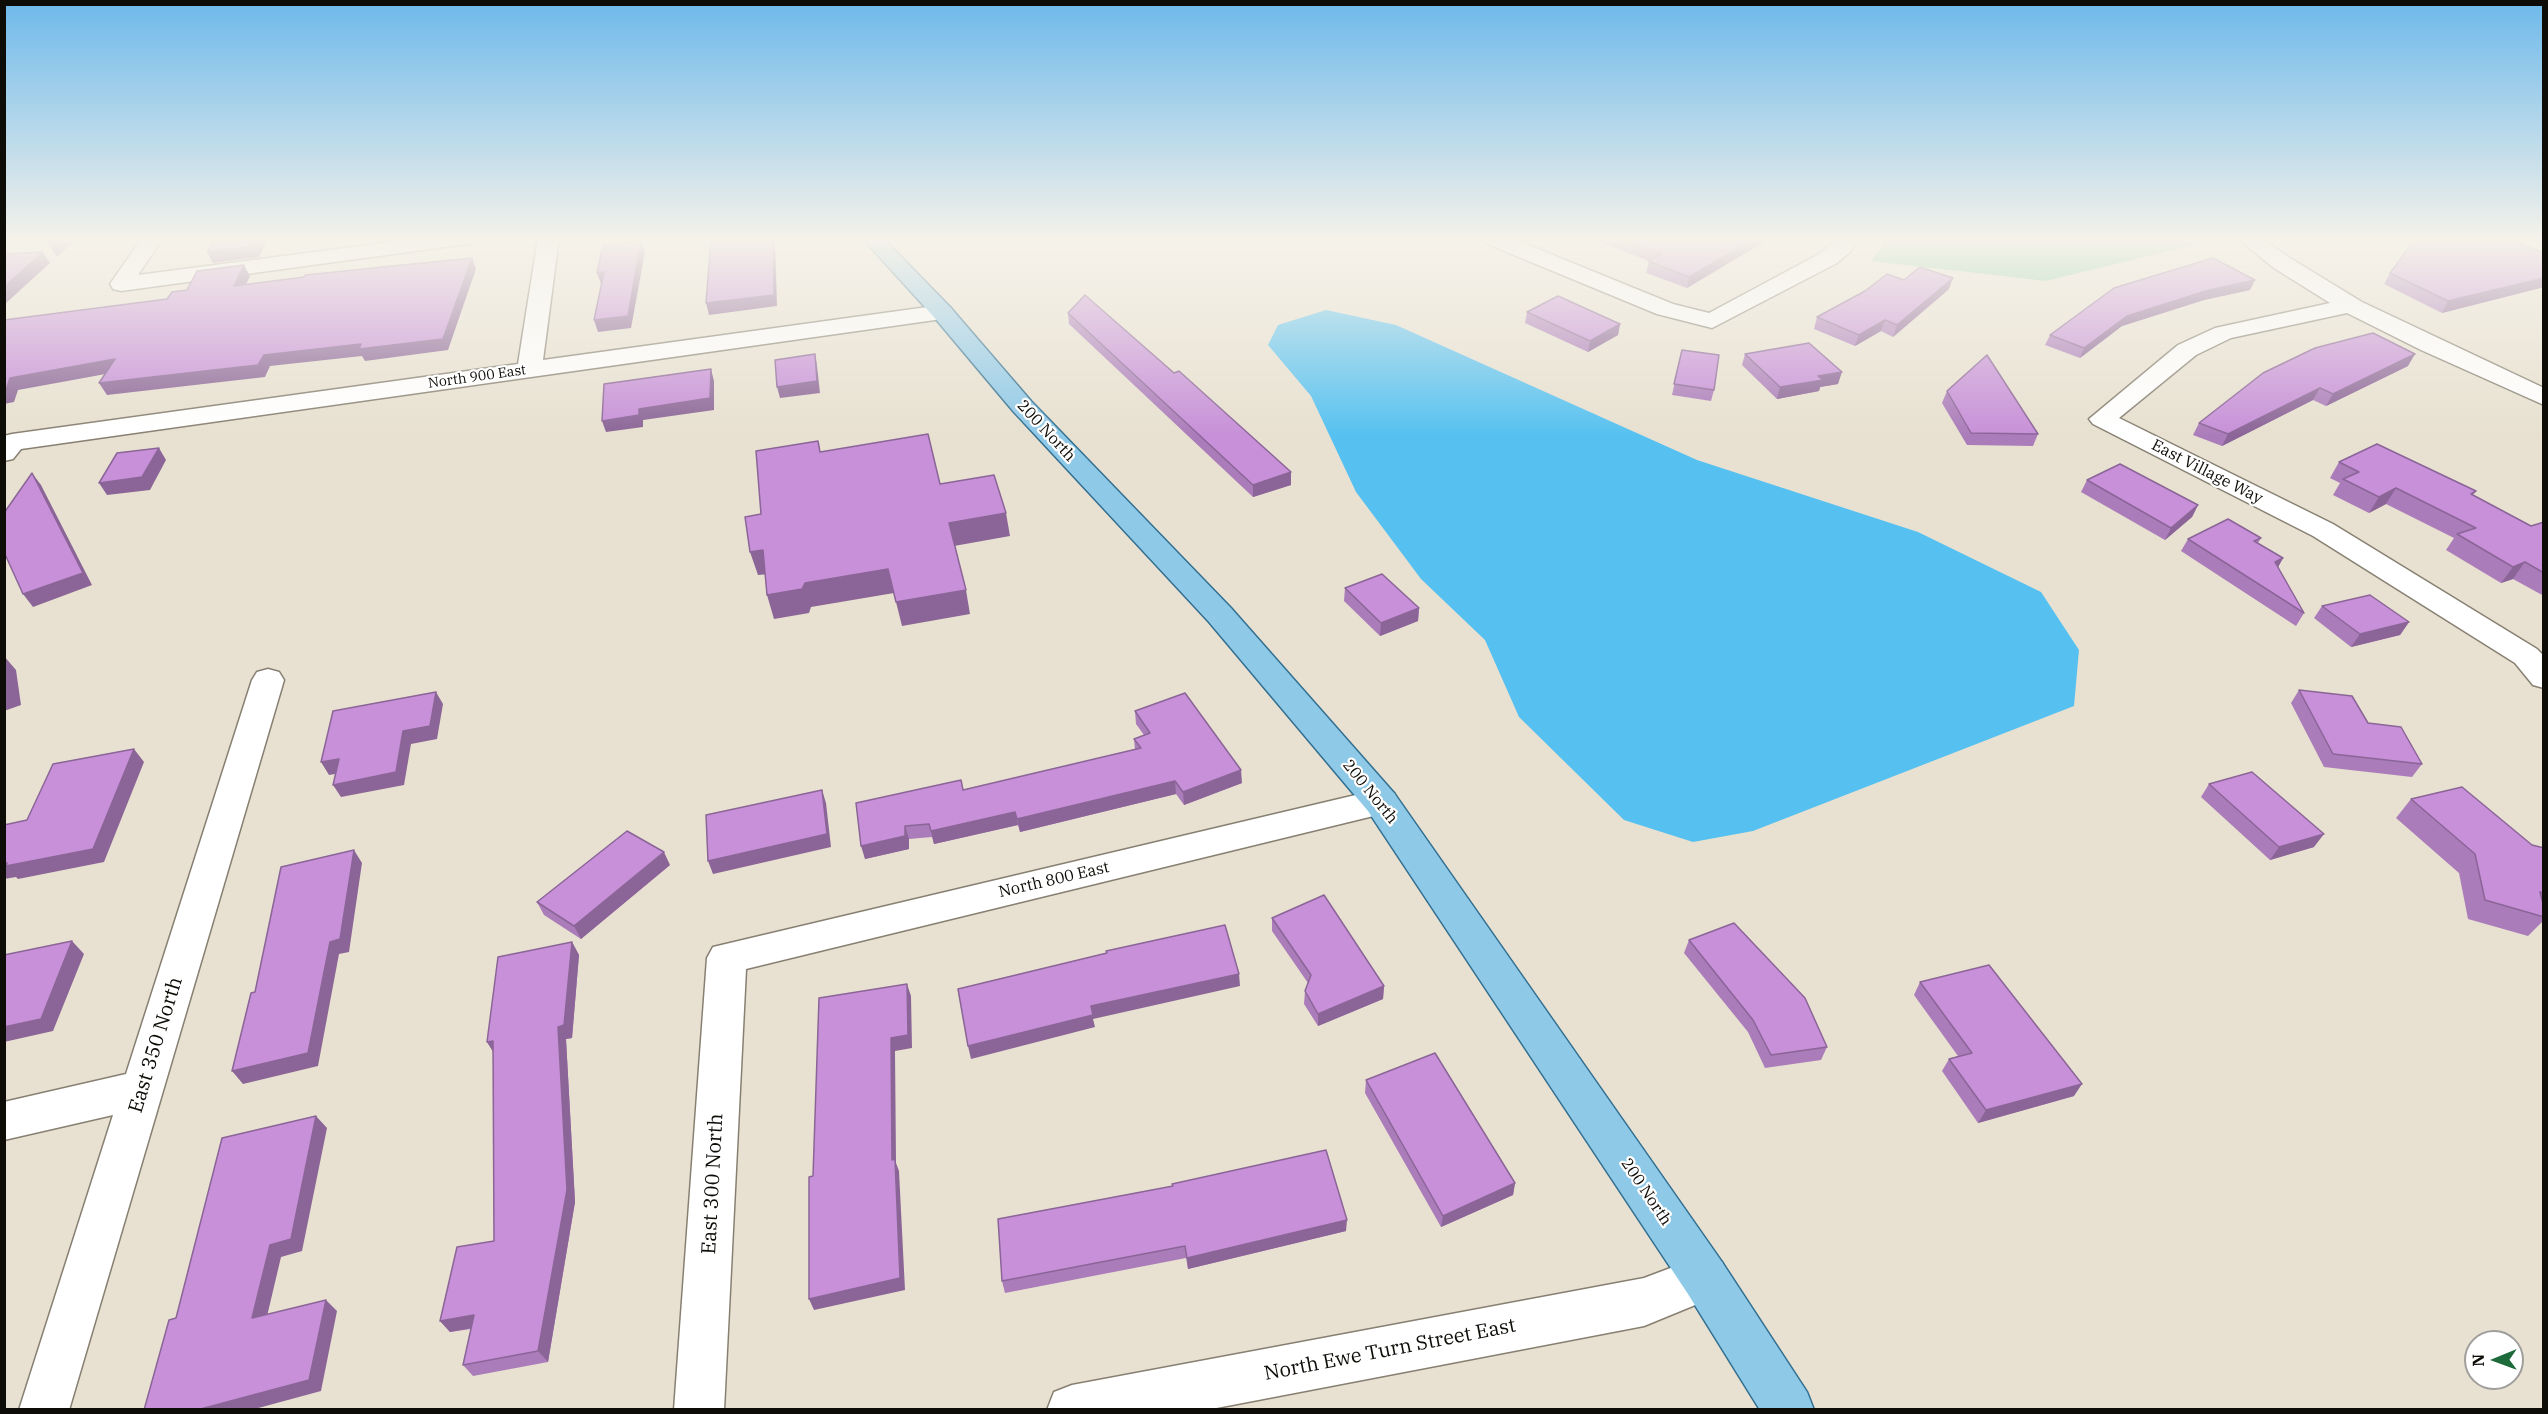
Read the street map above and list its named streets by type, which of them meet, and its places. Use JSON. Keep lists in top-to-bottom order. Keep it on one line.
{"streets":{"main road":["200 North"],"street":["North 900 East","East Village Way","North 800 East","East 350 North","East 300 North","North Ewe Turn Street East"]},"crossings":[["North 900 East","200 North"],["200 North","North 800 East"],["200 North","North Ewe Turn Street East"],["North 800 East","East 300 North"]],"north":"left"}
